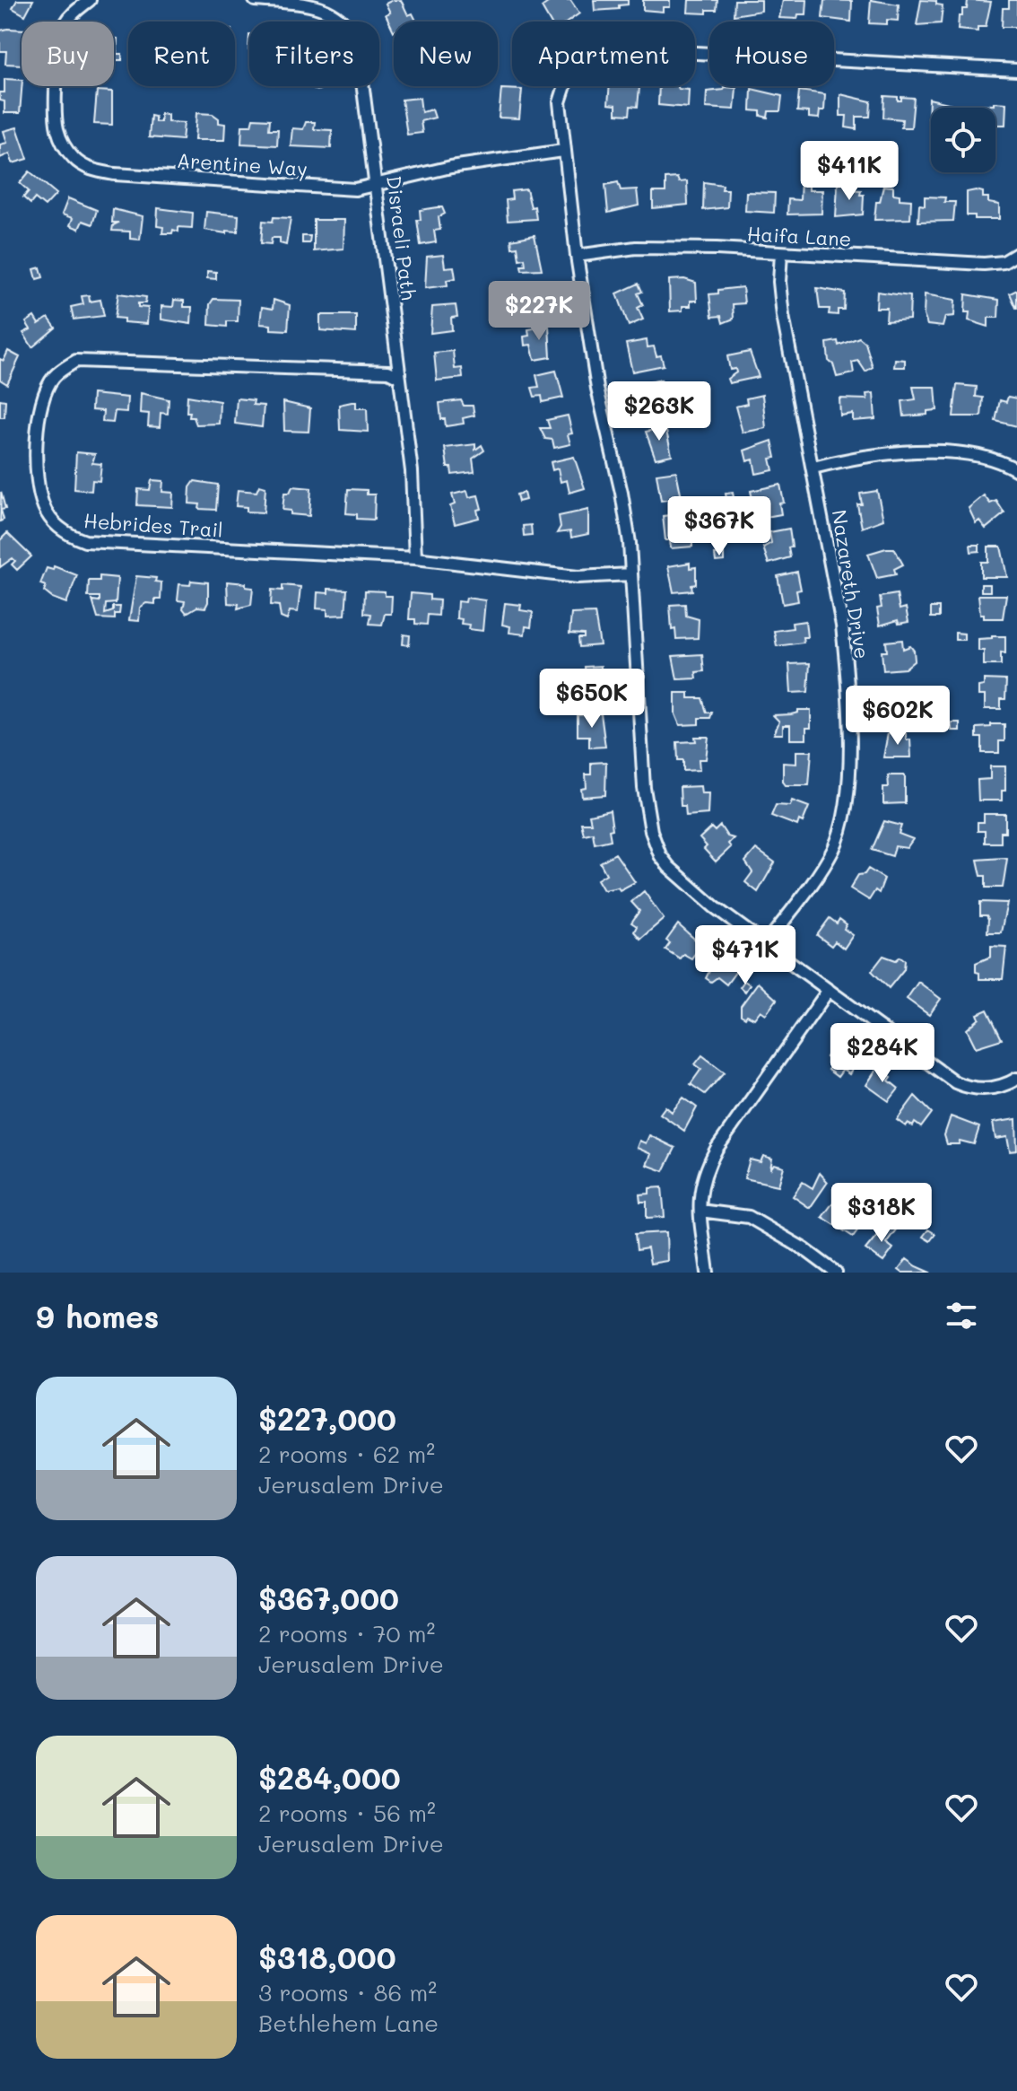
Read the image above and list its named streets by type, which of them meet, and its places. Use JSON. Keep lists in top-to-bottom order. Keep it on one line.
{"streets":{"street":["Arentine Way","Haifa Lane","Disraeli Path","Hebrides Trail","Nazareth Drive"]},"crossings":[["Arentine Way","Disraeli Path"],["Haifa Lane","Nazareth Drive"],["Disraeli Path","Hebrides Trail"]],"page":{"chip":["Buy","Rent","Filters","New","Apartment","House"],"price":["$411K","$227K","$263K","$367K","$650K","$602K","$471K","$284K","$318K"],"heading":"9 homes","list":[{"name":"$227,000","note":"2 rooms · 62 m² · Jerusalem Drive"},{"name":"$367,000","note":"2 rooms · 70 m² · Jerusalem Drive"},{"name":"$284,000","note":"2 rooms · 56 m² · Jerusalem Drive"},{"name":"$318,000","note":"3 rooms · 86 m² · Bethlehem Lane"}]}}
